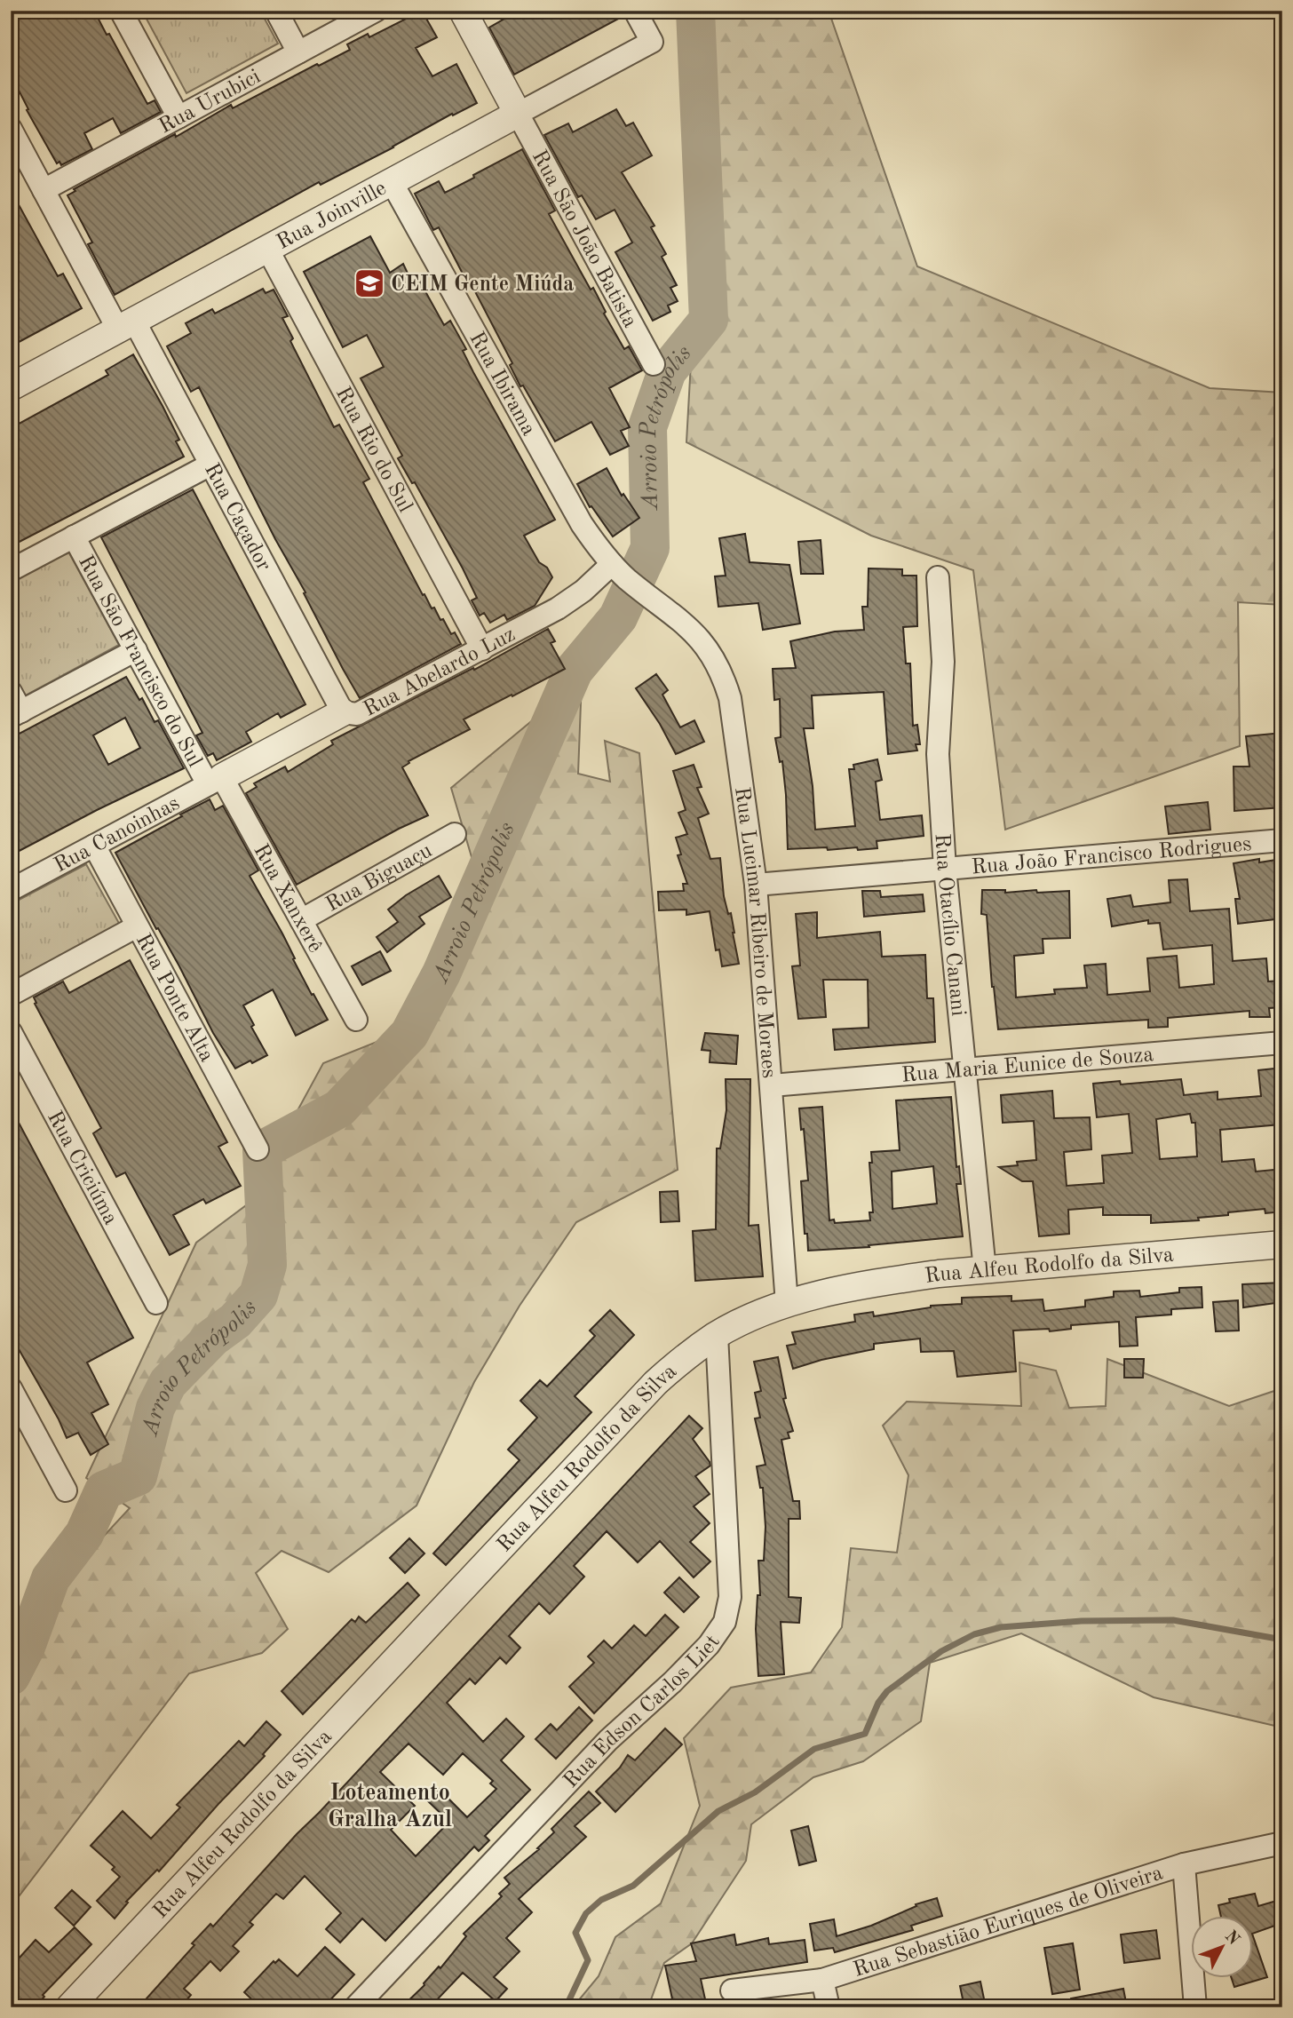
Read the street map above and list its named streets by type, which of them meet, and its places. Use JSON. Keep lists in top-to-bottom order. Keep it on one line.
{"streets":{"street":["Rua Urubici","Rua Joinville","Rua São João Batista","Rua Ibirama","Rua Rio do Sul","Rua Caçador","Rua São Francisco do Sul","Rua Abelardo Luz","Rua Canoinhas","Rua João Francisco Rodrigues","Rua Biguaçu","Rua Xanxerê","Rua Otacílio Canani","Rua Lucimar Ribeiro de Moraes","Rua Ponte Alta","Rua Maria Eunice de Souza","Rua Criciúma","Rua Alfeu Rodolfo da Silva","Rua Edson Carlos Liet","Rua Sebastião Euriques de Oliveira"]},"crossings":[["Rua Urubici","Rua Caçador"],["Rua Joinville","Rua São João Batista"],["Rua Joinville","Rua Ibirama"],["Rua Joinville","Rua Rio do Sul"],["Rua Joinville","Rua Caçador"],["Rua Ibirama","Rua Abelardo Luz"],["Rua Ibirama","Rua Lucimar Ribeiro de Moraes"],["Rua Rio do Sul","Rua Abelardo Luz"],["Rua Caçador","Rua Abelardo Luz"],["Rua São Francisco do Sul","Rua Abelardo Luz"],["Rua São Francisco do Sul","Rua Canoinhas"],["Rua São Francisco do Sul","Rua Xanxerê"],["Rua Abelardo Luz","Rua Canoinhas"],["Rua Abelardo Luz","Rua Xanxerê"],["Rua Canoinhas","Rua Xanxerê"],["Rua Canoinhas","Rua Ponte Alta"],["Rua João Francisco Rodrigues","Rua Otacílio Canani"],["Rua João Francisco Rodrigues","Rua Lucimar Ribeiro de Moraes"],["Rua Biguaçu","Rua Xanxerê"],["Rua Otacílio Canani","Rua Maria Eunice de Souza"],["Rua Otacílio Canani","Rua Alfeu Rodolfo da Silva"],["Rua Lucimar Ribeiro de Moraes","Rua Maria Eunice de Souza"],["Rua Lucimar Ribeiro de Moraes","Rua Alfeu Rodolfo da Silva"],["Rua Alfeu Rodolfo da Silva","Rua Edson Carlos Liet"]],"districts":["Loteamento Gralha Azul"],"water":["Arroio Petrópolis"],"places":{"school or university":["CEIM Gente Miúda"]},"north":"top right"}
